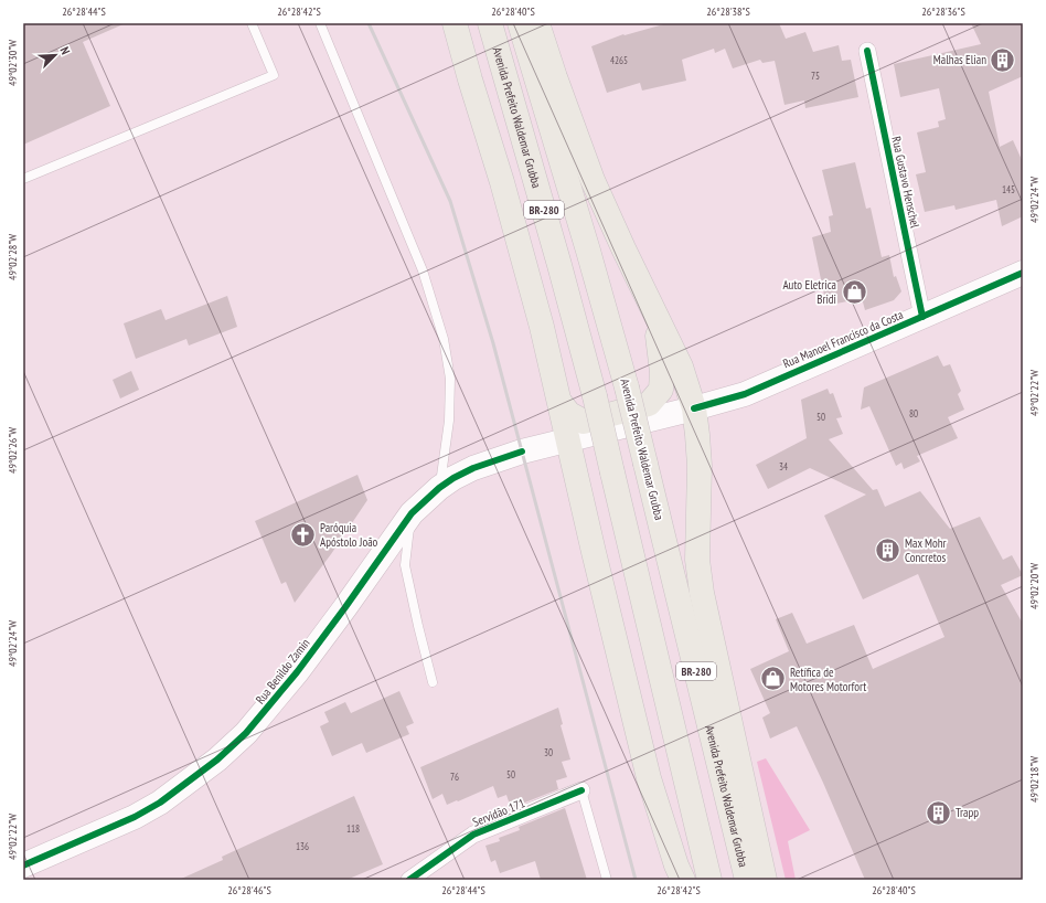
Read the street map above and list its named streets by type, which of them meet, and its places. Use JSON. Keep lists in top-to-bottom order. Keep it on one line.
{"streets":{"highway":["Avenida Prefeito Waldemar Grubba","BR-280"],"main road":["Rua Manoel Francisco da Costa","Rua Benildo Zamin"],"street":["Rua Gustavo Henschel","Servidão 171"]},"crossings":[["Rua Gustavo Henschel","Rua Manoel Francisco da Costa"],["Rua Manoel Francisco da Costa","Rua Benildo Zamin"]],"places":{"building":["Malhas Elian","Max Mohr Concretos","Trapp"],"shop":["Auto Eletrica Bridi","Retífica de Motores Motorfort"],"church":["Paróquia Apóstolo João"]},"house_numbers":["4265","75","145","80","50","34","30","50","76","118","136"],"north":"top right","coordinates":["26°28'44\"S","26°28'42\"S","26°28'40\"S","26°28'38\"S","26°28'36\"S","49°02'30\"W","49°02'24\"W","49°02'28\"W","49°02'22\"W","49°02'26\"W","49°02'20\"W","49°02'18\"W","26°28'46\"S"]}
